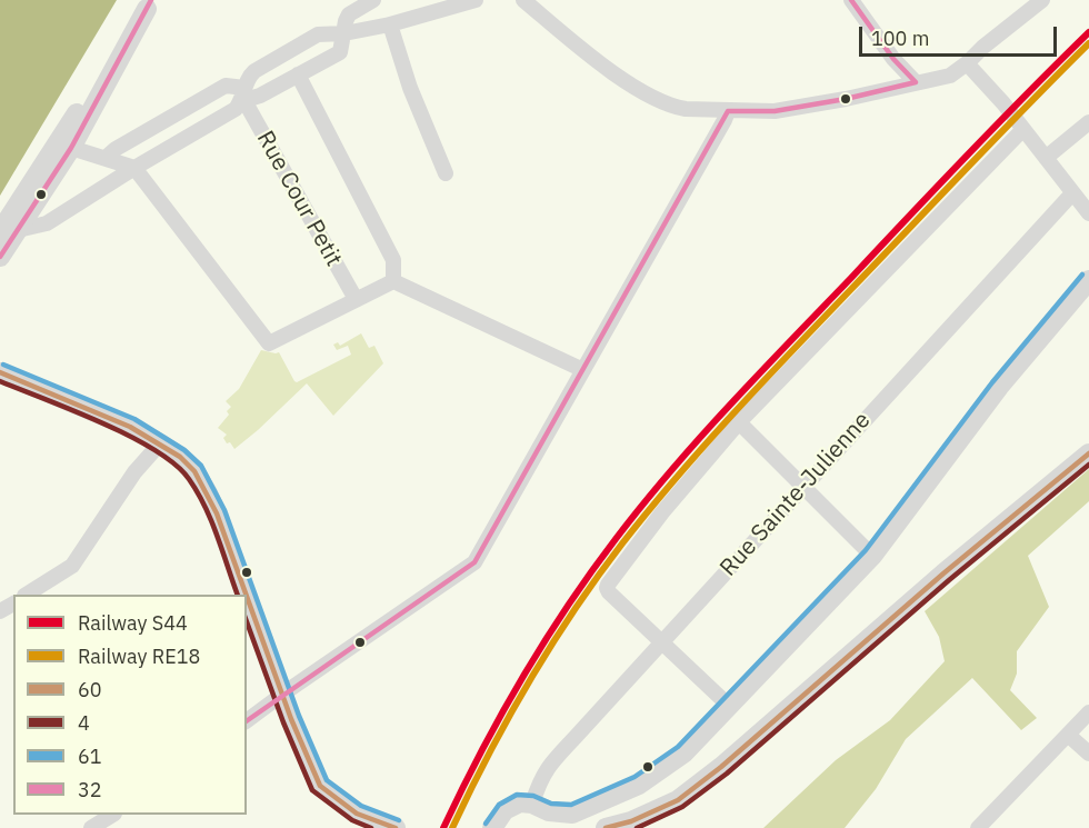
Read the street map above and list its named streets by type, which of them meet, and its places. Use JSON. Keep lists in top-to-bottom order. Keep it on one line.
{"streets":{"street":["Rue Cour Petit","Rue Sainte-Julienne"]},"lines":["transit line 32","rail line S44","rail line RE18","transit line 61","transit line 60","transit line 4"],"legend":["Railway S44","Railway RE18","60","4","61","32"],"scale_bar":"100 m"}
